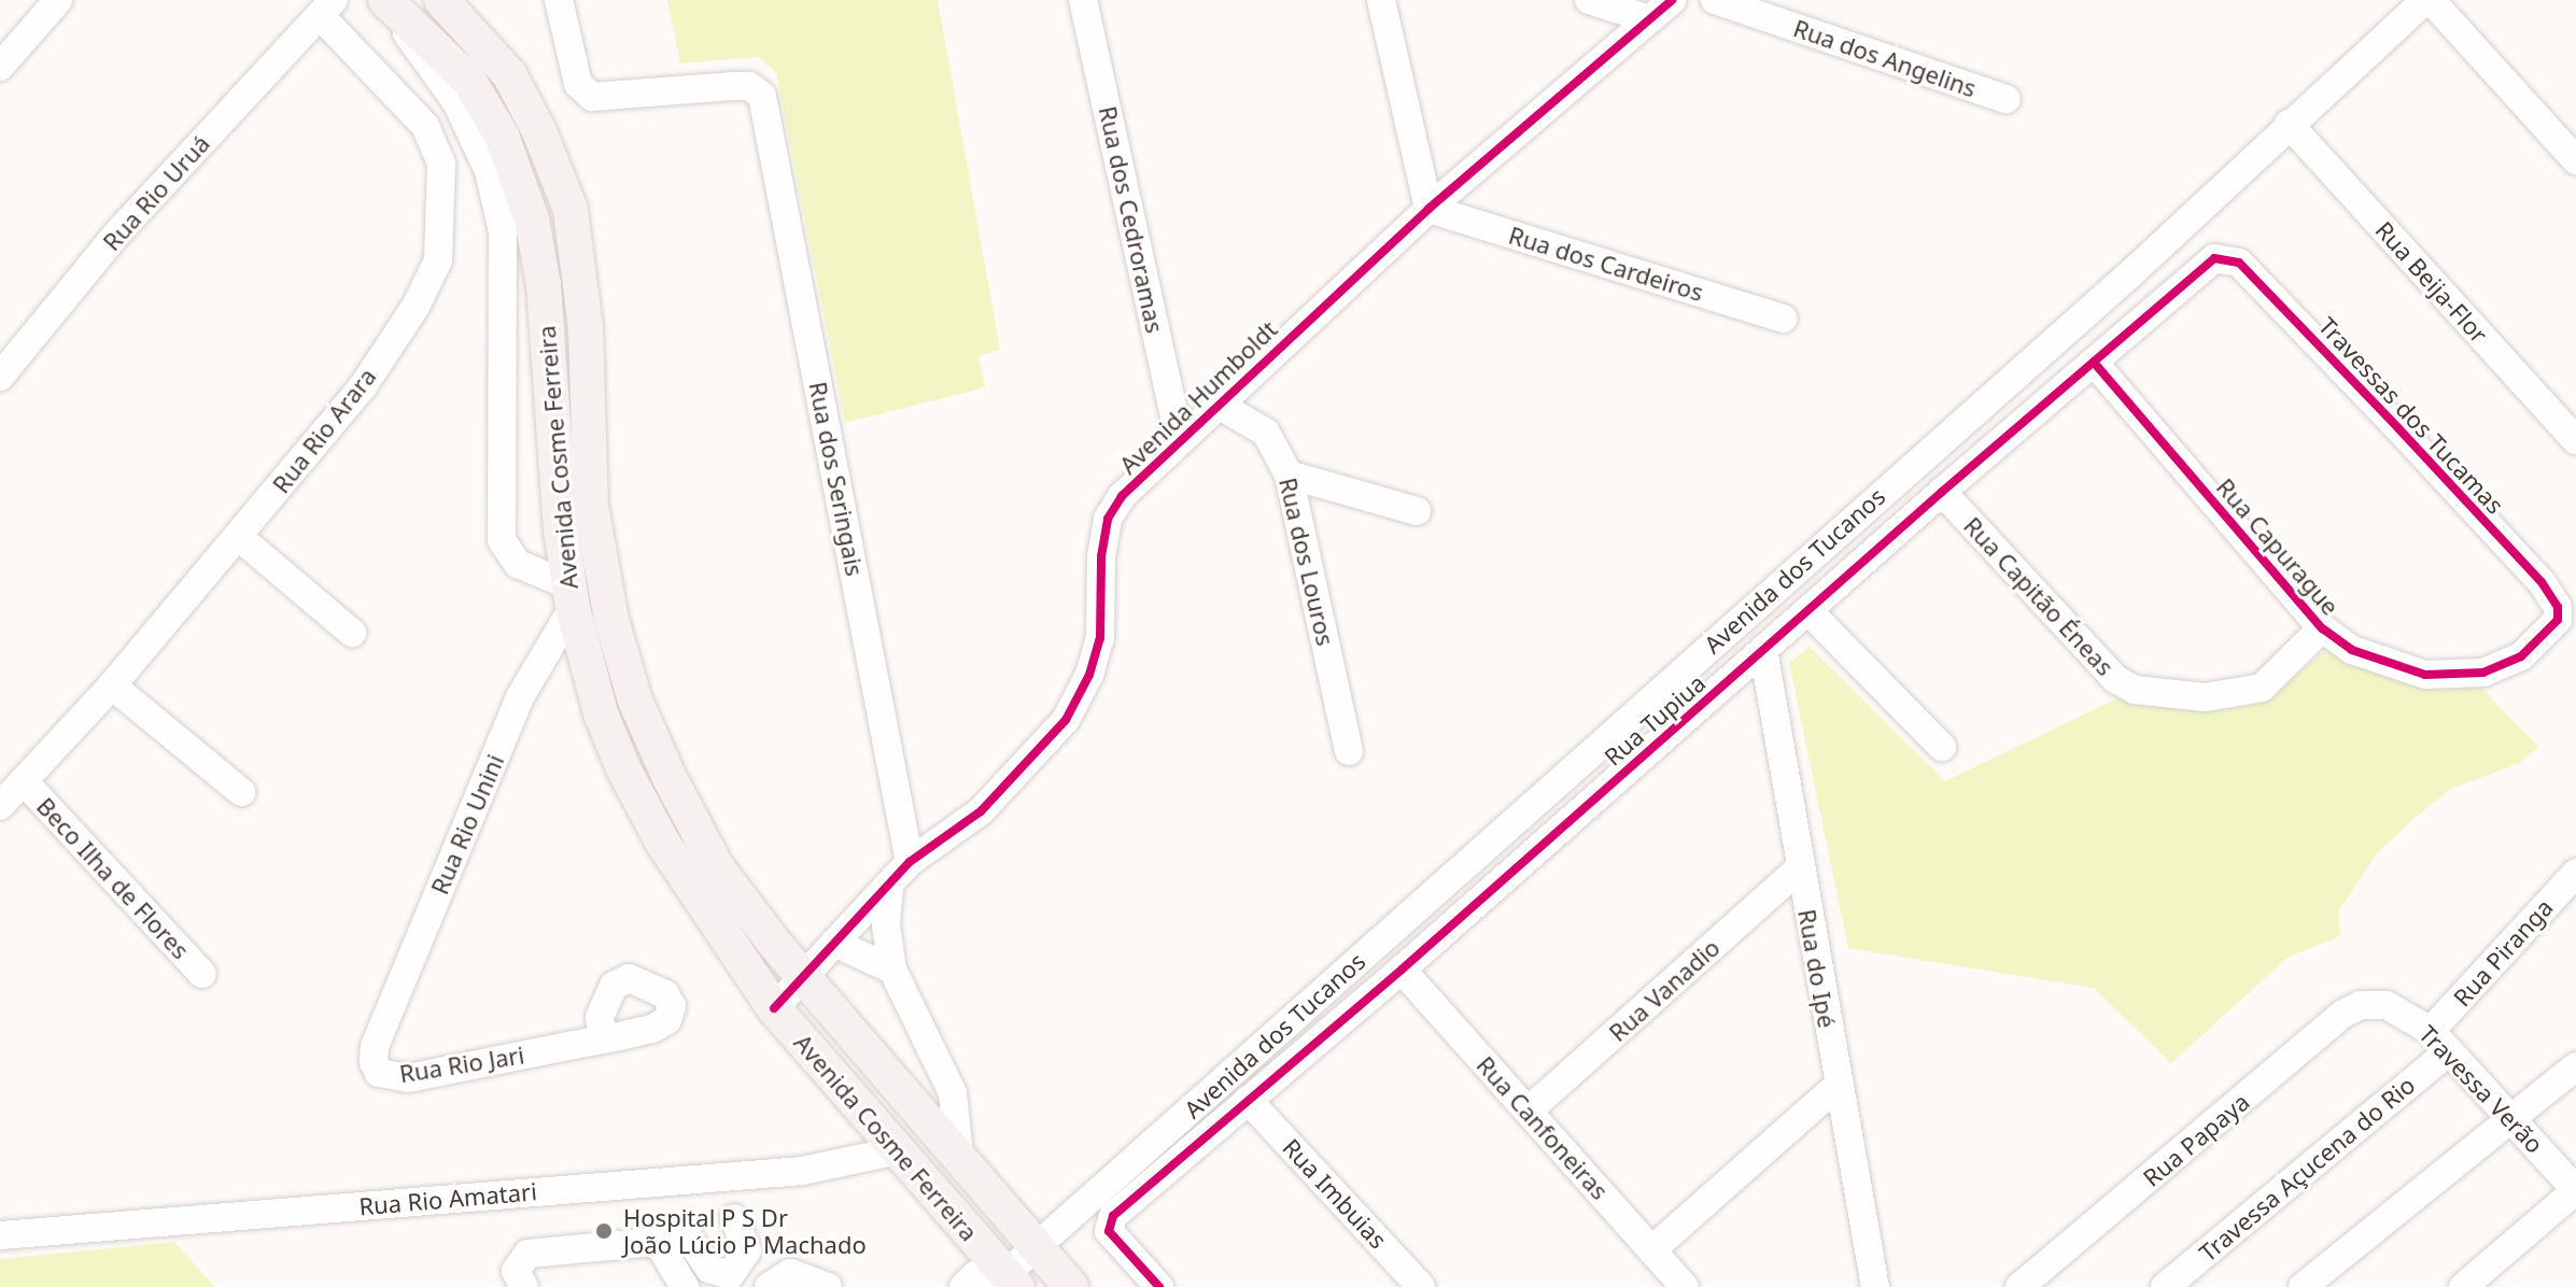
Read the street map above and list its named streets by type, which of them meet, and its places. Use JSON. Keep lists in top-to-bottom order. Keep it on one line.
{"streets":{"main road":["Avenida Cosme Ferreira"],"street":["Rua dos Angelins","Rua Rio Uruá","Rua dos Cedroramas","Rua dos Cardeiros","Rua Beija-Flor","Avenida Humboldt","Travessas dos Tucamas","Rua Rio Arara","Rua dos Seringais","Rua Capurague","Rua dos Louros","Avenida dos Tucanos","Rua Capitão Éneas","Rua Tupiua","Rua Rio Unini","Beco Ilha de Flores","Rua Piranga","Rua do Ipé","Rua Vanadio","Rua Rio Jari","Travessa Verão","Rua Canfoneiras","Rua Papaya","Travessa Açucena do Rio","Rua Imbuias","Rua Rio Amatari"]},"crossings":[["Rua Rio Uruá","Rua Rio Arara"],["Rua dos Cedroramas","Avenida Humboldt"],["Rua dos Cardeiros","Avenida Humboldt"],["Rua Beija-Flor","Avenida dos Tucanos"],["Avenida Humboldt","Avenida Cosme Ferreira"],["Avenida Humboldt","Rua dos Seringais"],["Avenida Humboldt","Rua dos Louros"],["Travessas dos Tucamas","Rua Capurague"],["Travessas dos Tucamas","Rua Tupiua"],["Rua Rio Arara","Beco Ilha de Flores"],["Avenida Cosme Ferreira","Avenida dos Tucanos"],["Avenida Cosme Ferreira","Rua Rio Unini"],["Avenida Cosme Ferreira","Rua Rio Amatari"],["Rua Capurague","Rua Capitão Éneas"],["Rua Capurague","Rua Tupiua"],["Rua Capitão Éneas","Rua Tupiua"],["Rua Tupiua","Rua do Ipé"],["Rua Tupiua","Rua Canfoneiras"],["Rua Tupiua","Rua Imbuias"],["Rua Rio Unini","Rua Rio Jari"],["Rua Piranga","Travessa Verão"],["Rua Piranga","Travessa Açucena do Rio"],["Rua do Ipé","Rua Vanadio"],["Rua Vanadio","Rua Canfoneiras"],["Travessa Verão","Rua Papaya"],["Travessa Verão","Travessa Açucena do Rio"]],"places":["Hospital P S Dr João Lúcio P Machado"]}
